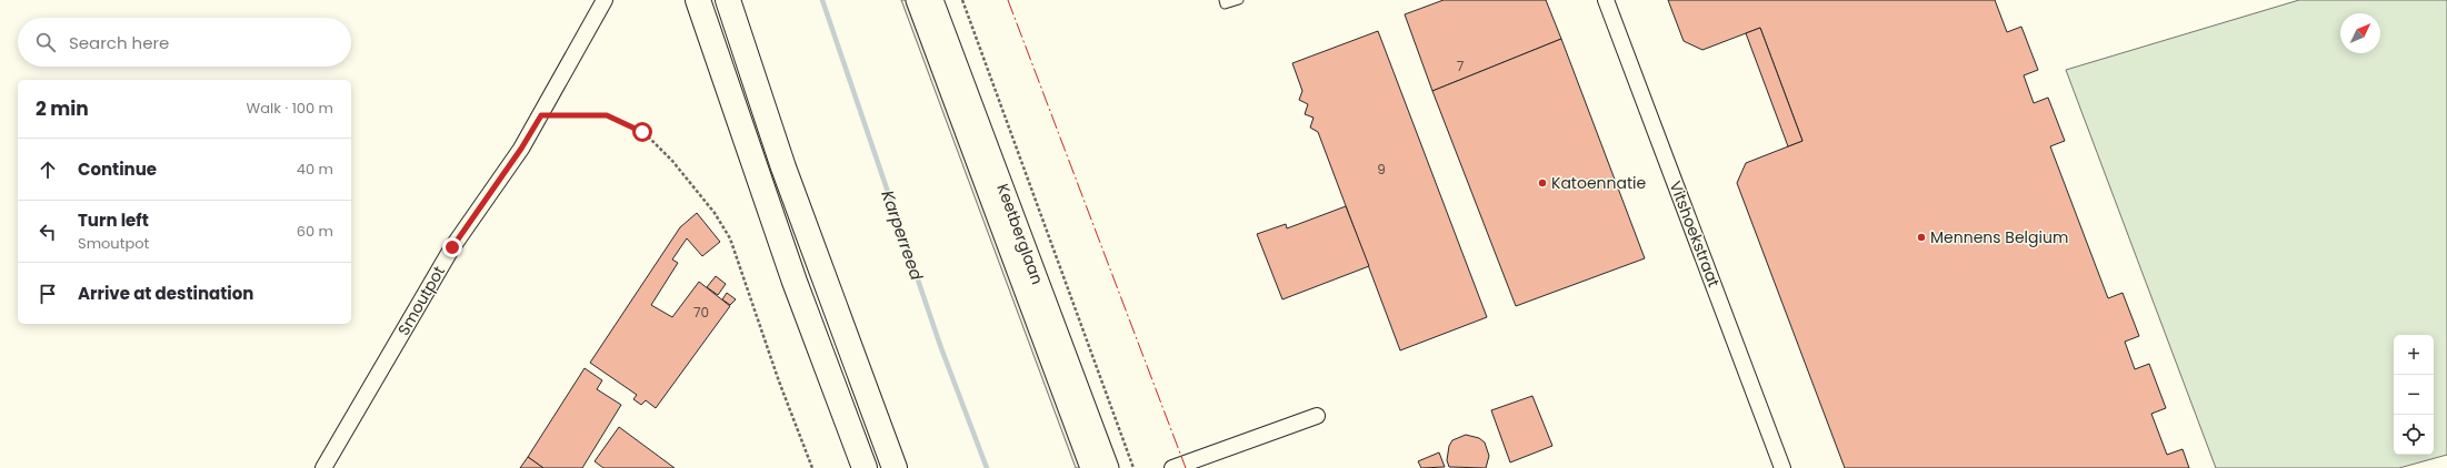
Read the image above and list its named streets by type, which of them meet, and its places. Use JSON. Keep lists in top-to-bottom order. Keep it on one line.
{"streets":{"main road":["Keetberglaan"],"street":["Vitshoekstraat","Smoutpot"]},"water":["Karperreed"],"places":["Katoennatie","Mennens Belgium"],"house_numbers":["7","9","70"],"north":"top right","page":{"search":"Search here","heading":["2 min","Walk · 100 m"],"list":[["Continue","40 m"],["Turn left","Smoutpot","60 m"],"Arrive at destination"],"map_buttons":["+","−"]}}
